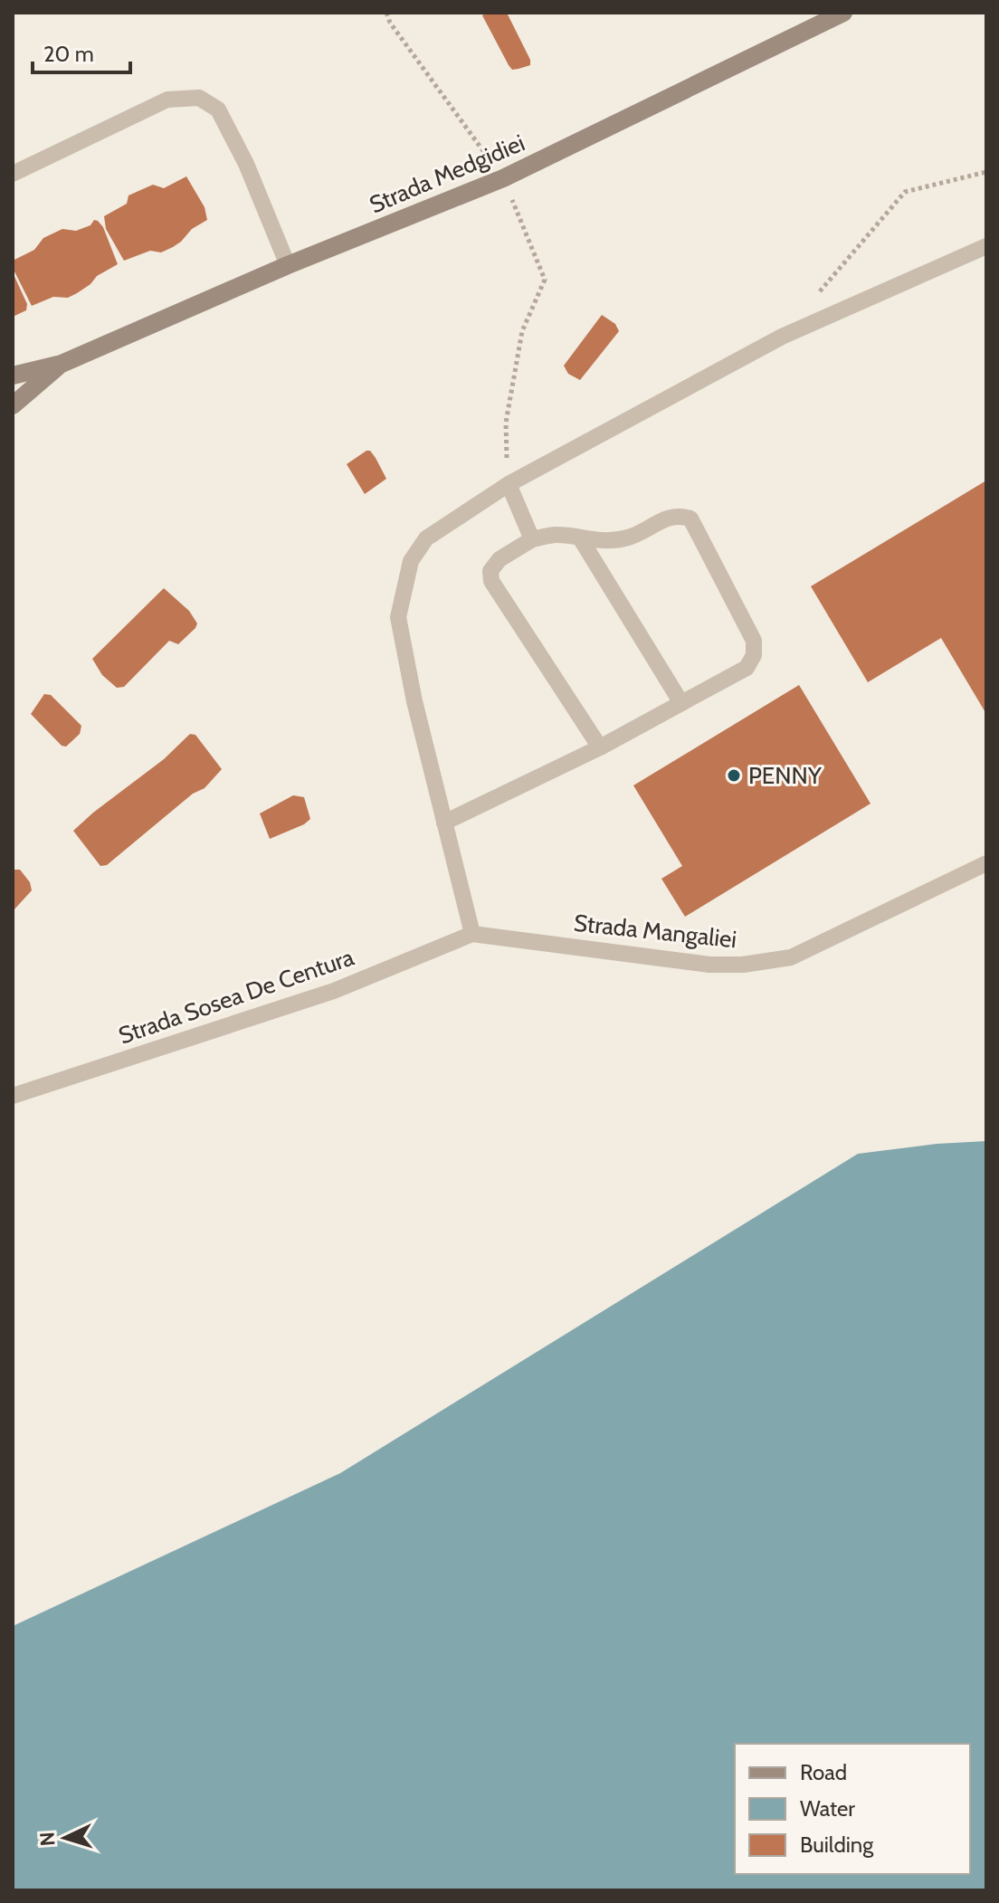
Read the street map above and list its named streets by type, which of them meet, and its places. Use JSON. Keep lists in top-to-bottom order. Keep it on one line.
{"streets":{"main road":["Strada Medgidiei"],"lane":["Strada Mangaliei","Strada Sosea De Centura"]},"crossings":[["Strada Mangaliei","Strada Sosea De Centura"]],"places":["PENNY"],"legend":["Road","Water","Building"],"scale_bar":"20 m","north":"left"}
